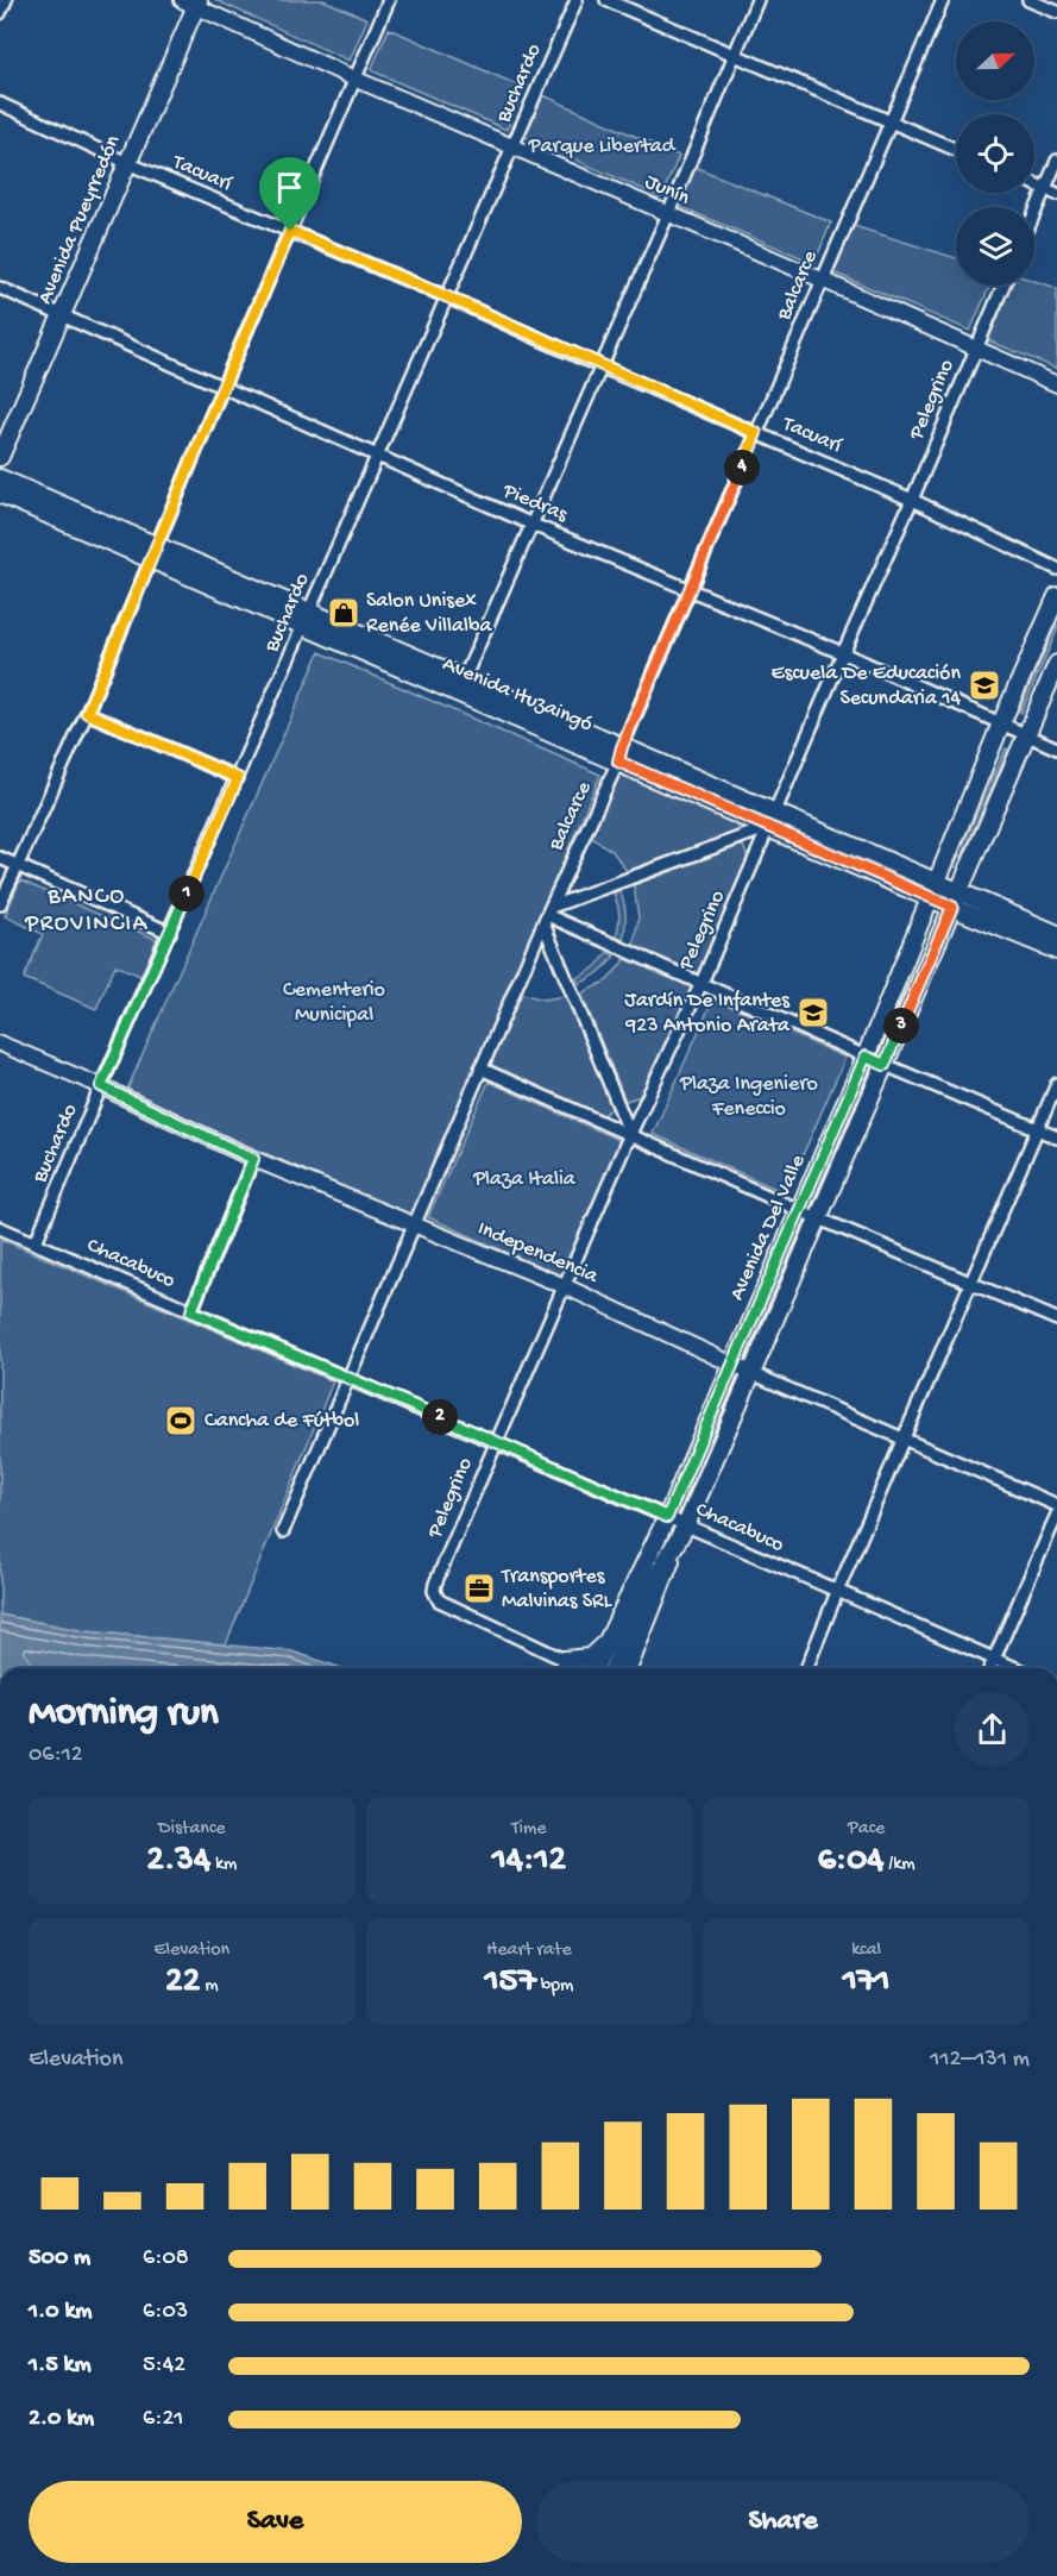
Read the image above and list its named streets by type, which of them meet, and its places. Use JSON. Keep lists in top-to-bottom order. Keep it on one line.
{"streets":{"main road":["Avenida Pueyrredón","Avenida Ituzaingó","Avenida Del Valle"],"street":["Buchardo","Tacuarí","Junín","Balcarce","Pelegrino","Piedras","Independencia","Chacabuco"]},"crossings":[["Buchardo","Tacuarí"],["Buchardo","Junín"],["Buchardo","Piedras"],["Buchardo","Avenida Ituzaingó"],["Buchardo","Independencia"],["Buchardo","Chacabuco"],["Tacuarí","Avenida Pueyrredón"],["Tacuarí","Balcarce"],["Tacuarí","Pelegrino"],["Junín","Avenida Pueyrredón"],["Junín","Balcarce"],["Junín","Pelegrino"],["Avenida Pueyrredón","Piedras"],["Balcarce","Piedras"],["Balcarce","Avenida Ituzaingó"],["Balcarce","Independencia"],["Balcarce","Chacabuco"],["Pelegrino","Piedras"],["Pelegrino","Avenida Ituzaingó"],["Pelegrino","Independencia"],["Pelegrino","Chacabuco"],["Piedras","Avenida Del Valle"],["Avenida Ituzaingó","Avenida Del Valle"],["Avenida Del Valle","Independencia"],["Avenida Del Valle","Chacabuco"]],"districts":["BANCO PROVINCIA"],"parks":["Parque Libertad","Cementerio Municipal","Plaza Ingeniero Feneccio","Plaza Italia"],"places":{"shop":["Salon Unisex Renée Villalba"],"school or university":["Escuela De Educación Secundaria 14","Jardín De Infantes 923 Antonio Arata"],"sports":["Cancha de Fútbol"],"office":["Transportes Malvinas SRL"]},"north":"right","page":{"pins":["4","1","3","2"],"heading":["Morning run","06:12"],"stats":[["Distance","2.34 km"],["Time","14:12"],["Pace","6:04 /km"],["Elevation","22 m"],["Heart rate","157 bpm"],["kcal","171"]],"chart":["Elevation","112–131 m"],"list":[{"name":"500 m","note":"6:08"},{"name":"1.0 km","note":"6:03"},{"name":"1.5 km","note":"5:42"},{"name":"2.0 km","note":"6:21"}],"buttons":["Save","Share"]}}
